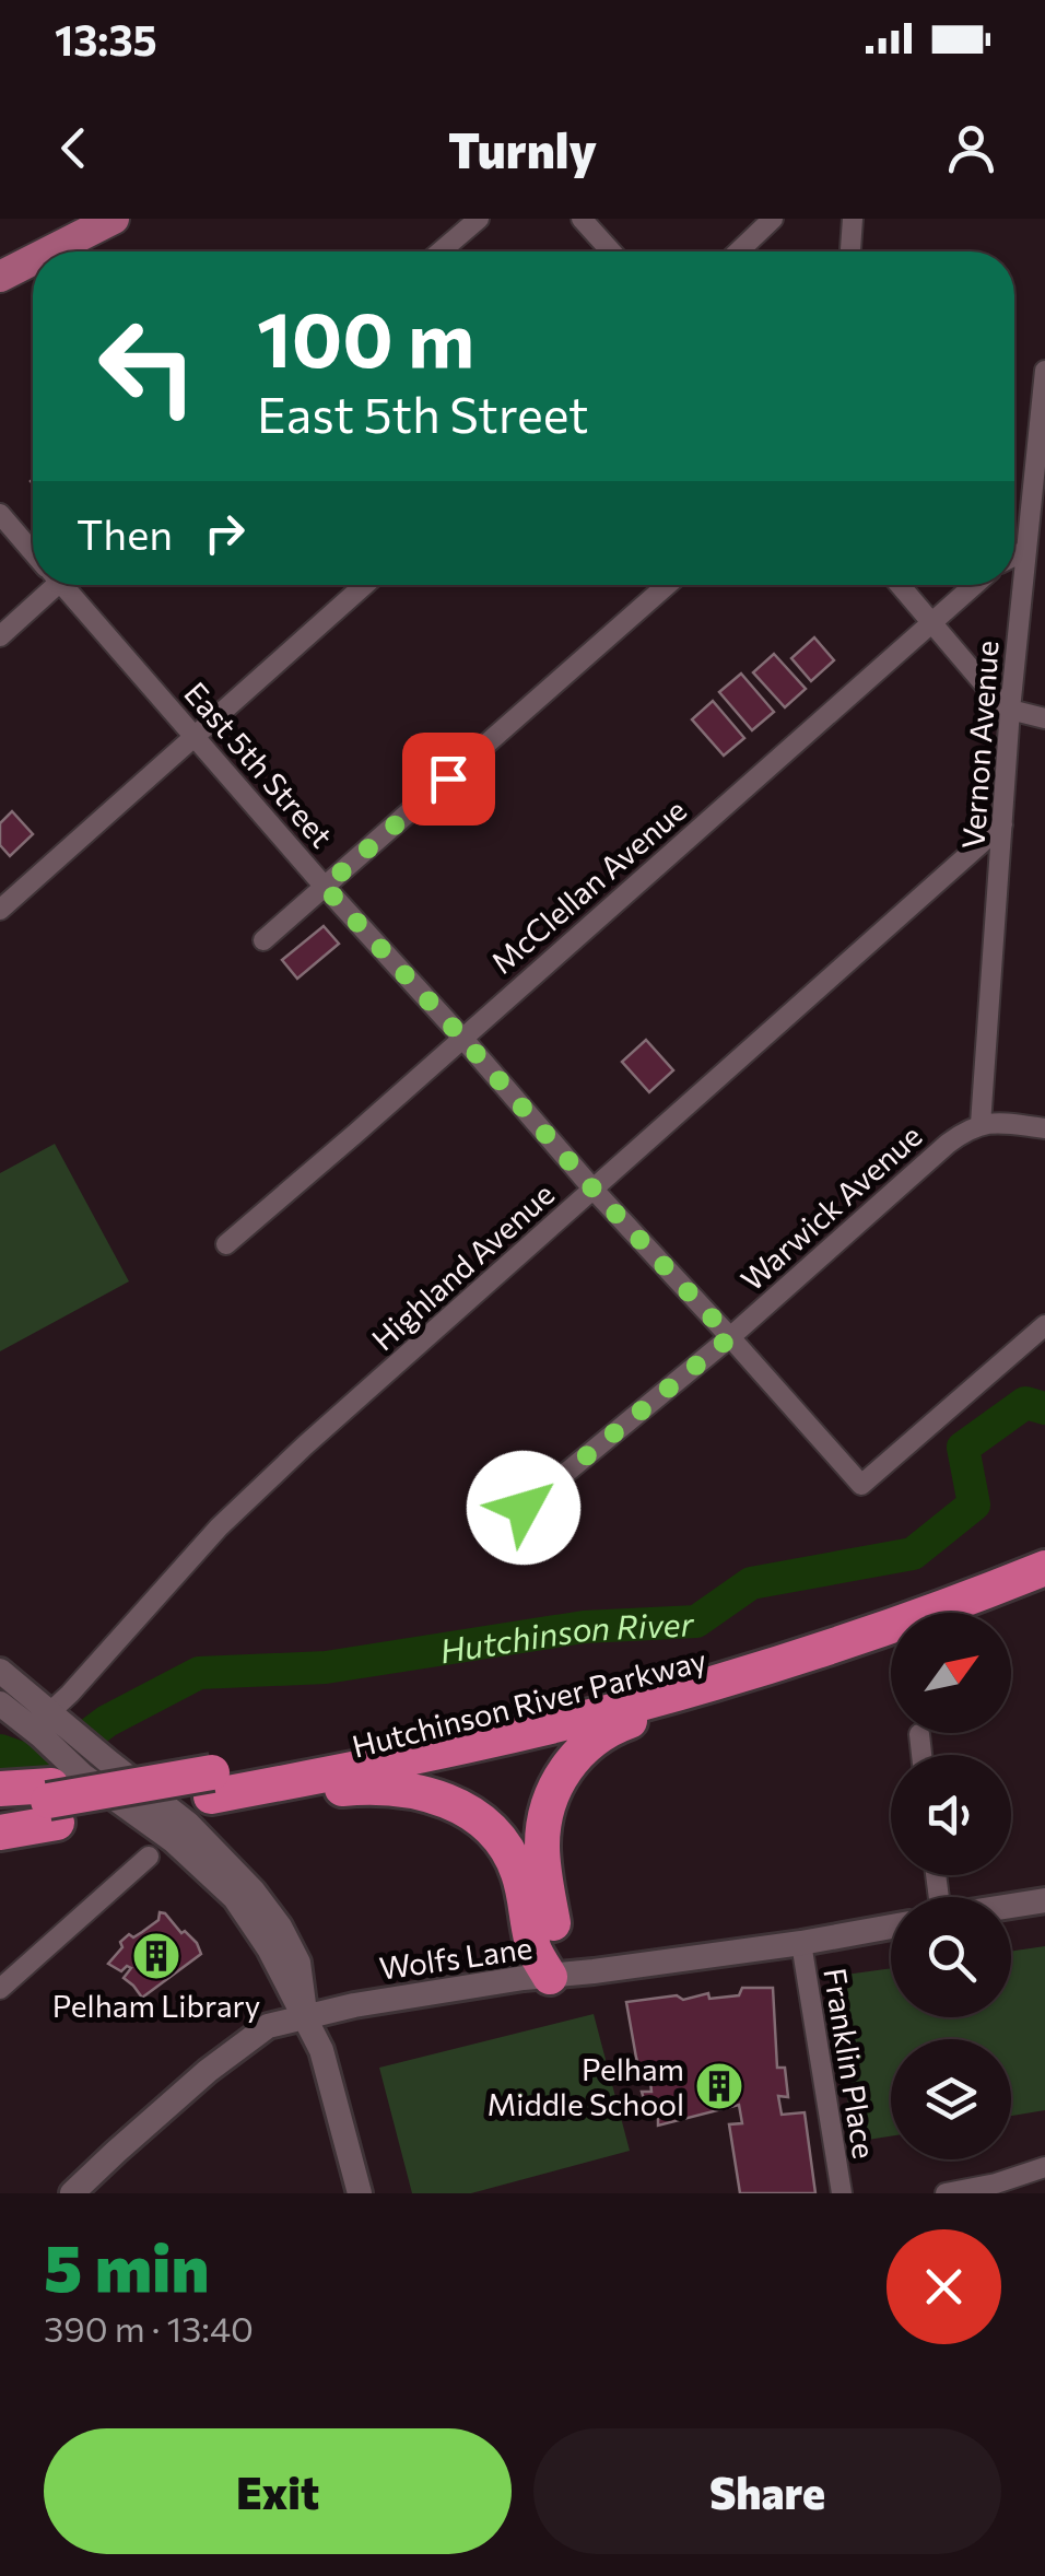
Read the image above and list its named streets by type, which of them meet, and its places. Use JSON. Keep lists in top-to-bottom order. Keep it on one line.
{"streets":{"highway":["Hutchinson River Parkway"],"street":["Vernon Avenue","East 5th Street","McClellan Avenue","Warwick Avenue","Highland Avenue","Wolfs Lane","Franklin Place"]},"crossings":[["Vernon Avenue","Warwick Avenue"],["Vernon Avenue","Highland Avenue"],["East 5th Street","McClellan Avenue"],["East 5th Street","Warwick Avenue"],["East 5th Street","Highland Avenue"],["Wolfs Lane","Franklin Place"]],"water":["Hutchinson River"],"places":{"building":["Pelham Library","Pelham Middle School"]},"north":"top right","page":{"status":"13:35","header":"Turnly","turn":["100 m","East 5th Street"],"then":"Then","heading":["5 min","390 m · 13:40"],"buttons":["Exit","Share"]}}
